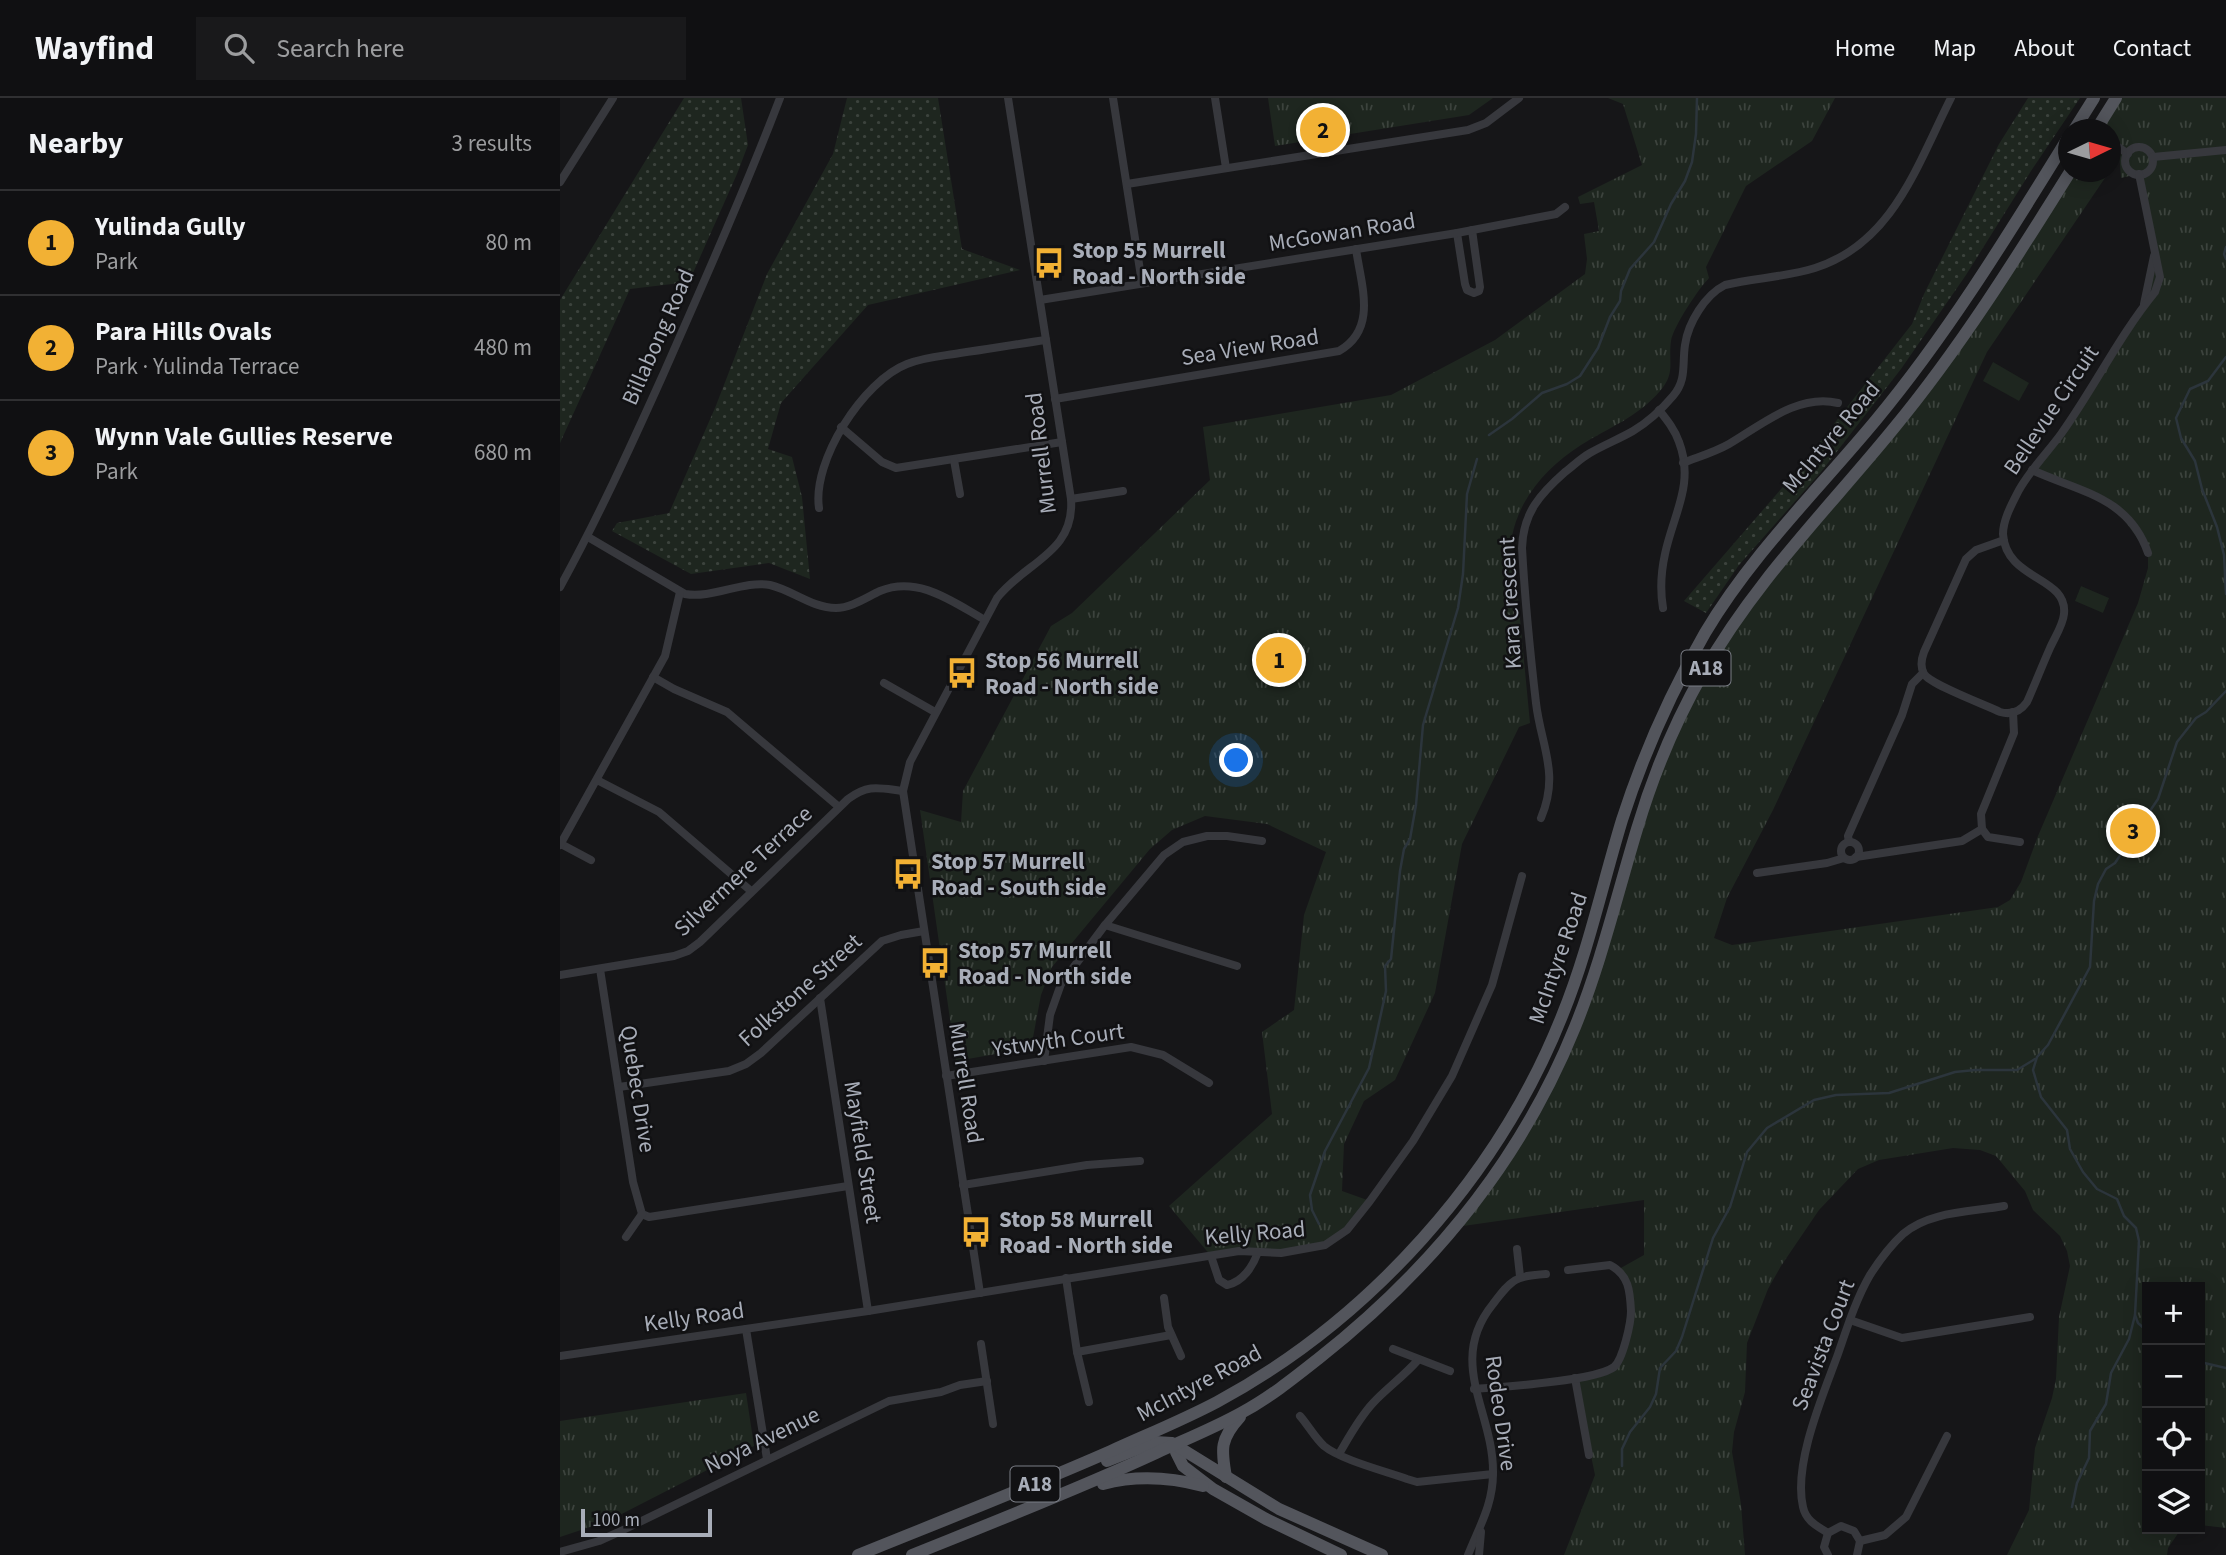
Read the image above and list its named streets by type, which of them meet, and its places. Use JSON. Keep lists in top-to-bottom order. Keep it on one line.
{"streets":{"main road":["McIntyre Road","A18"],"street":["McGowan Road","Billabong Road","Sea View Road","Bellevue Circuit","Murrell Road","Kara Crescent","Silvermere Terrace","Folkstone Street","Ystwyth Court","Quebec Drive","Mayfield Street","Kelly Road","Seavista Court","Rodeo Drive","Noya Avenue"]},"crossings":[["McGowan Road","Sea View Road"],["McGowan Road","Murrell Road"],["Sea View Road","Murrell Road"],["Murrell Road","Silvermere Terrace"],["Murrell Road","Folkstone Street"],["Murrell Road","Ystwyth Court"],["Murrell Road","Kelly Road"],["Silvermere Terrace","Quebec Drive"],["Folkstone Street","Quebec Drive"],["Folkstone Street","Mayfield Street"],["Mayfield Street","Kelly Road"]],"places":{"bus stop":["Stop 55 Murrell Road - North side","Stop 56 Murrell Road - North side","Stop 57 Murrell Road - South side","Stop 57 Murrell Road - North side","Stop 58 Murrell Road - North side"]},"scale_bar":"100 m","north":"right","page":{"header":"Wayfind","search":"Search here","nav":["Home","Map","About","Contact"],"heading":["Nearby","3 results"],"pins":["2","1","3"],"list":[{"mark":"1","name":"Yulinda Gully","note":"Park","value":"80 m"},{"mark":"2","name":"Para Hills Ovals","note":"Park · Yulinda Terrace","value":"480 m"},{"mark":"3","name":"Wynn Vale Gullies Reserve","note":"Park","value":"680 m"}],"map_buttons":["+","−"],"scale":"100 m"}}
